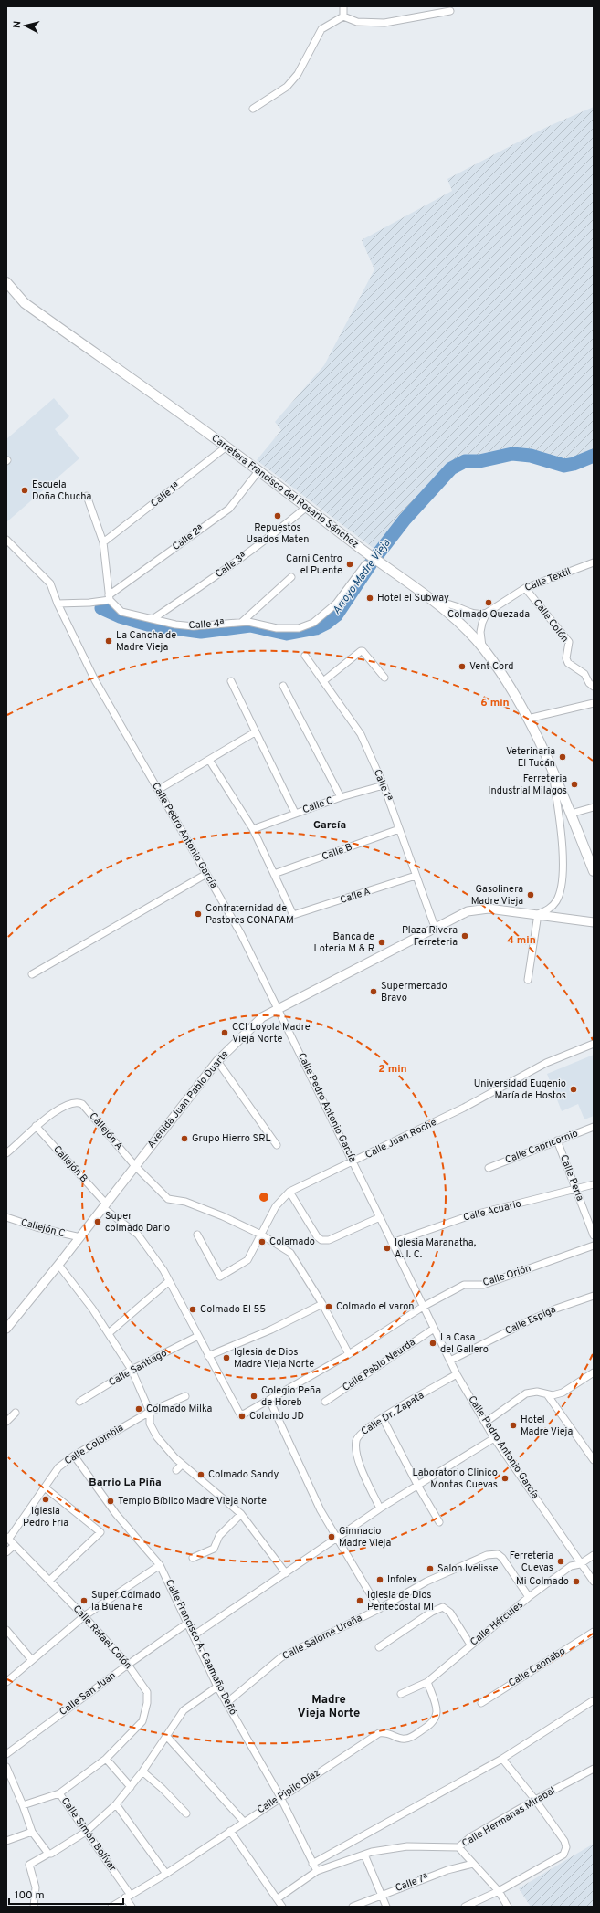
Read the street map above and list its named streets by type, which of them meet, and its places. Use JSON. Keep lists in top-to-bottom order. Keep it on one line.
{"streets":{"main road":["Carretera Francisco del Rosario Sánchez","Avenida Juan Pablo Duarte"],"street":["Calle 1ª","Calle 2ª","Calle 3ª","Calle Textil","Calle Colón","Calle 4ª","Calle C","Calle Pedro Antonio García","Calle B","Calle A","Callejón A","Calle Juan Roche","Calle Capricornio","Callejón B","Calle Perla","Calle Acuario","Callejón C","Calle Orión","Calle Espiga","Calle Pablo Neurda","Calle Santiago","Calle Dr. Zapata","Calle Colombia","Calle Hércules","Calle Rafael Colón","Calle Salomé Ureña","Calle Francisco A. Caamaño Deñó","Calle Caonabo","Calle San Juan","Calle Pipilo Díaz","Calle Hermanas Mirabal","Calle Simón Bolívar","Calle 7ª"]},"crossings":[["Carretera Francisco del Rosario Sánchez","Calle 1ª"],["Carretera Francisco del Rosario Sánchez","Calle 2ª"],["Carretera Francisco del Rosario Sánchez","Calle 3ª"],["Calle 1ª","Calle C"],["Calle 1ª","Calle B"],["Calle 1ª","Calle A"],["Calle 1ª","Avenida Juan Pablo Duarte"],["Calle 2ª","Calle 4ª"],["Calle 3ª","Calle 4ª"],["Calle Textil","Calle Colón"],["Calle Pedro Antonio García","Avenida Juan Pablo Duarte"],["Calle Pedro Antonio García","Calle Juan Roche"],["Calle Pedro Antonio García","Calle Acuario"],["Calle Pedro Antonio García","Calle Orión"],["Calle Pedro Antonio García","Calle Espiga"],["Calle Pedro Antonio García","Calle Pablo Neurda"],["Calle Pedro Antonio García","Calle Dr. Zapata"],["Calle Pedro Antonio García","Calle Hércules"],["Calle B","Calle A"],["Avenida Juan Pablo Duarte","Callejón A"],["Avenida Juan Pablo Duarte","Callejón B"],["Avenida Juan Pablo Duarte","Callejón C"],["Callejón A","Calle Juan Roche"],["Callejón A","Callejón B"],["Callejón A","Calle Orión"],["Calle Capricornio","Calle Perla"],["Callejón B","Calle Orión"],["Callejón B","Calle Santiago"],["Calle Perla","Calle Acuario"],["Calle Colombia","Calle Rafael Colón"],["Calle Colombia","Calle Francisco A. Caamaño Deñó"],["Calle Hércules","Calle Salomé Ureña"],["Calle Hércules","Calle Pipilo Díaz"],["Calle Rafael Colón","Calle San Juan"],["Calle Rafael Colón","Calle Simón Bolívar"],["Calle Salomé Ureña","Calle Francisco A. Caamaño Deñó"],["Calle Francisco A. Caamaño Deñó","Calle San Juan"],["Calle Francisco A. Caamaño Deñó","Calle Pipilo Díaz"],["Calle Francisco A. Caamaño Deñó","Calle Hermanas Mirabal"],["Calle Pipilo Díaz","Calle Simón Bolívar"]],"districts":["García","Barrio La Piña","Madre Vieja Norte"],"water":["Arroyo Madre Vieja"],"places":["Escuela Doña Chucha","Repuestos Usados Maten","Carni Centro el Puente","Hotel el Subway","Colmado Quezada","La Cancha de Madre Vieja","Vent Cord","Veterinaria El Tucán","Ferreteria Industrial Milagos","Gasolinera Madre Vieja","Confraternidad de Pastores CONAPAM","Plaza Rivera Ferreteria","Banca de Loteria M & R","Supermercado Bravo","CCI Loyola Madre Vieja Norte","Universidad Eugenio María de Hostos","Grupo Hierro SRL","Super colmado Dario","Colamado","Iglesia Maranatha, A. I. C.","Colmado el varon","Colmado El 55","La Casa del Gallero","Iglesia de Dios Madre Vieja Norte","Colegio Peña de Horeb","Colmado Milka","Colamdo JD","Hotel Madre Vieja","Colmado Sandy","Laboratorio Clinico Montas Cuevas","Iglesia Pedro Fria","Templo Bíblico Madre Vieja Norte","Gimnacio Madre Vieja","Ferreteria Cuevas","Salon Ivelisse","Infolex","Mi Colmado","Super Colmado la Buena Fe","Iglesia de Dios Pentecostal MI"],"scale_bar":"100 m","north":"left","rings":["6 min","4 min","2 min"]}
